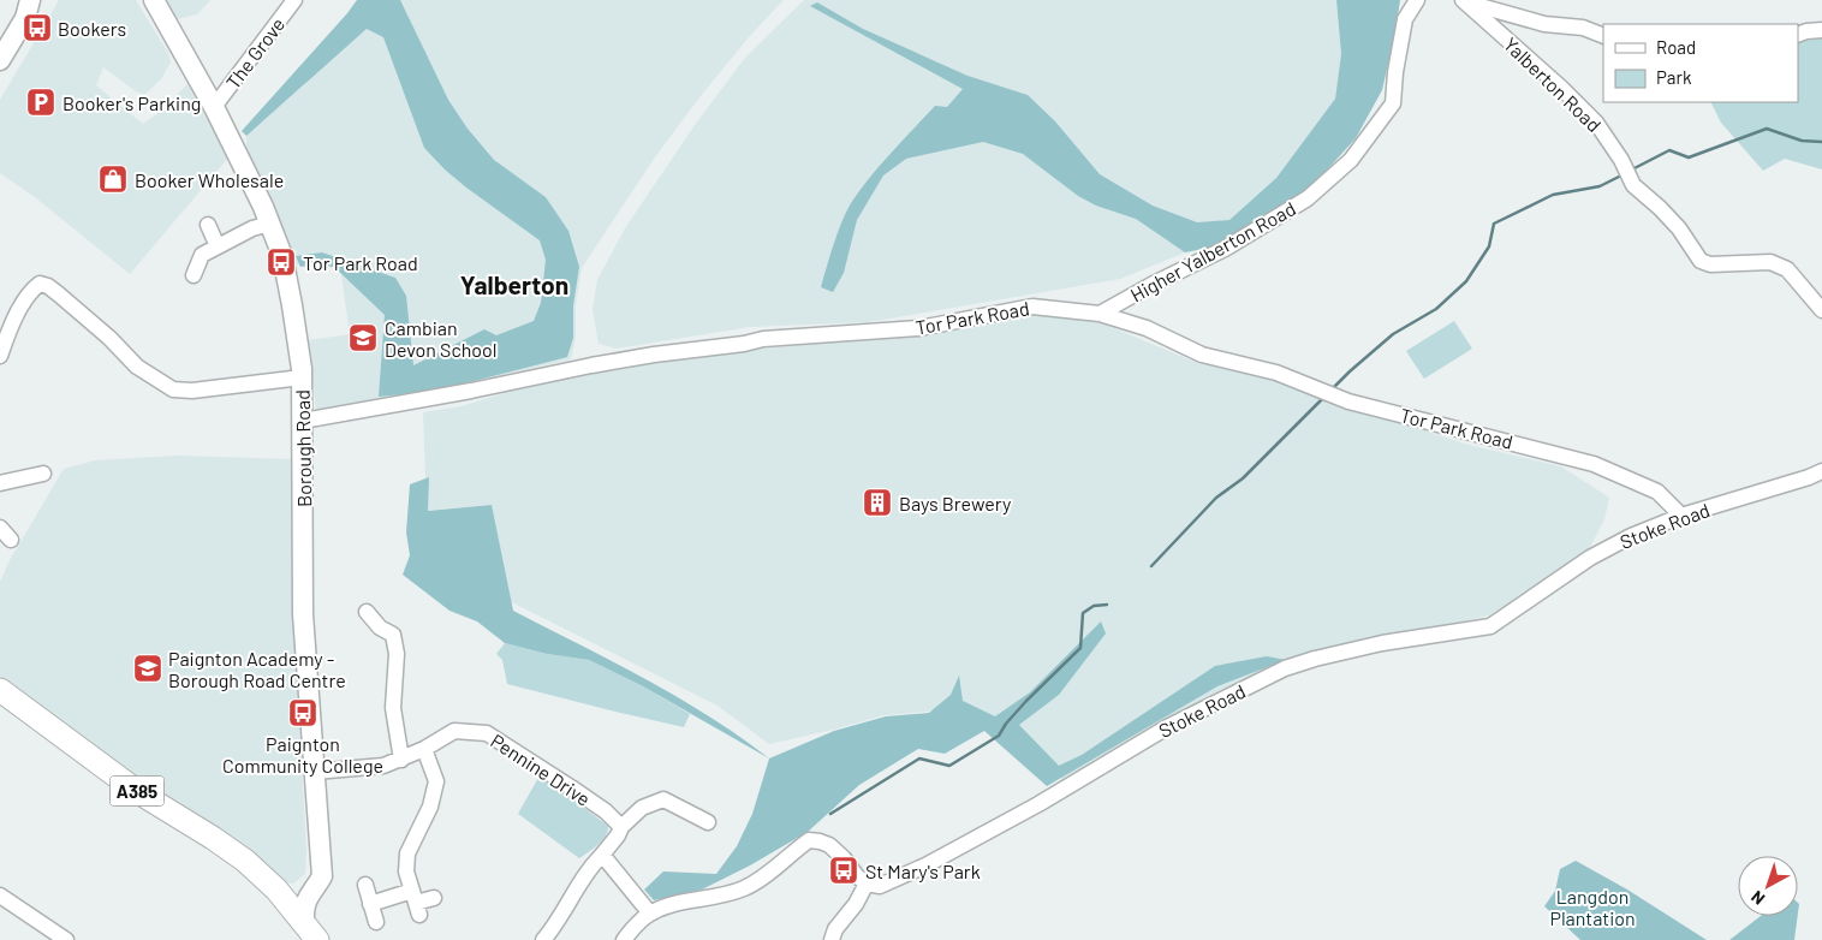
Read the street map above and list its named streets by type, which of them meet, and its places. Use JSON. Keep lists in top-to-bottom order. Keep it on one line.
{"streets":{"highway":["A385"],"main road":["Borough Road"],"street":["The Grove","Yalberton Road","Higher Yalberton Road","Tor Park Road","Stoke Road","Pennine Drive"]},"crossings":[["The Grove","Borough Road"],["Higher Yalberton Road","Tor Park Road"],["Tor Park Road","Borough Road"],["Tor Park Road","Stoke Road"],["Borough Road","Pennine Drive"],["Borough Road","A385"]],"districts":["Yalberton"],"parks":["Langdon Plantation"],"places":{"bus stop":["Bookers","Tor Park Road","Paignton Community College","St Mary's Park"],"parking":["Booker's Parking"],"shop":["Booker Wholesale"],"school or university":["Cambian Devon School","Paignton Academy - Borough Road Centre"],"building":["Bays Brewery"]},"legend":["Road","Park"],"north":"bottom left"}
